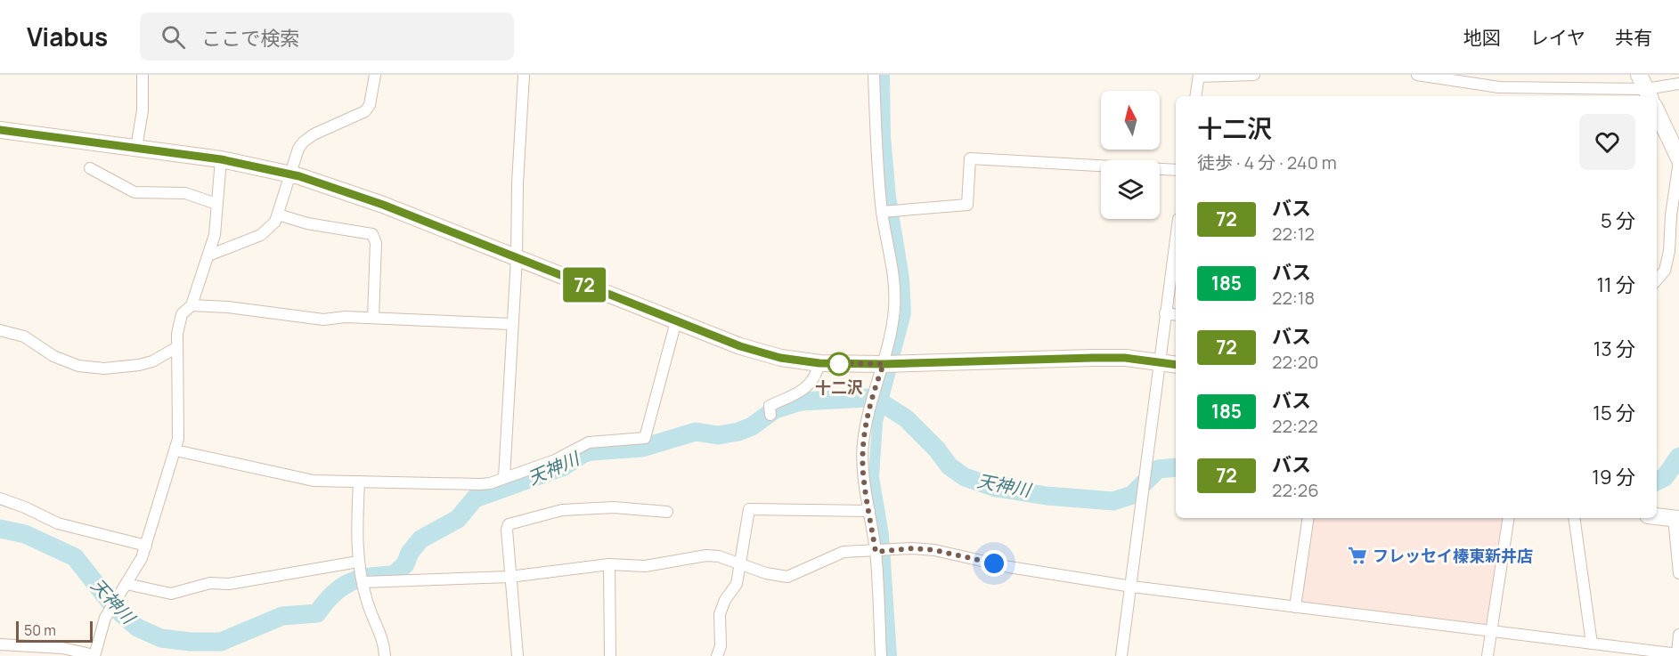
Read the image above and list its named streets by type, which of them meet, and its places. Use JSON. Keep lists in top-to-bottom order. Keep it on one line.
{"water":["天神川"],"places":{"other":["十二沢"],"supermarket":["フレッセイ榛東新井店"]},"lines":["bus line 72"],"scale_bar":"50 m","north":"top","page":{"header":"Viabus","search":"ここで検索","nav":["地図","レイヤ","共有"],"on_map":"72","heading":["十二沢","徒歩 · 4 分 · 240 m"],"list":[{"mark":"72","name":"バス","note":"22:12","value":"5 分"},{"mark":"185","name":"バス","note":"22:18","value":"11 分"},{"mark":"72","name":"バス","note":"22:20","value":"13 分"},{"mark":"185","name":"バス","note":"22:22","value":"15 分"},{"mark":"72","name":"バス","note":"22:26","value":"19 分"}],"scale":"50 m"}}
